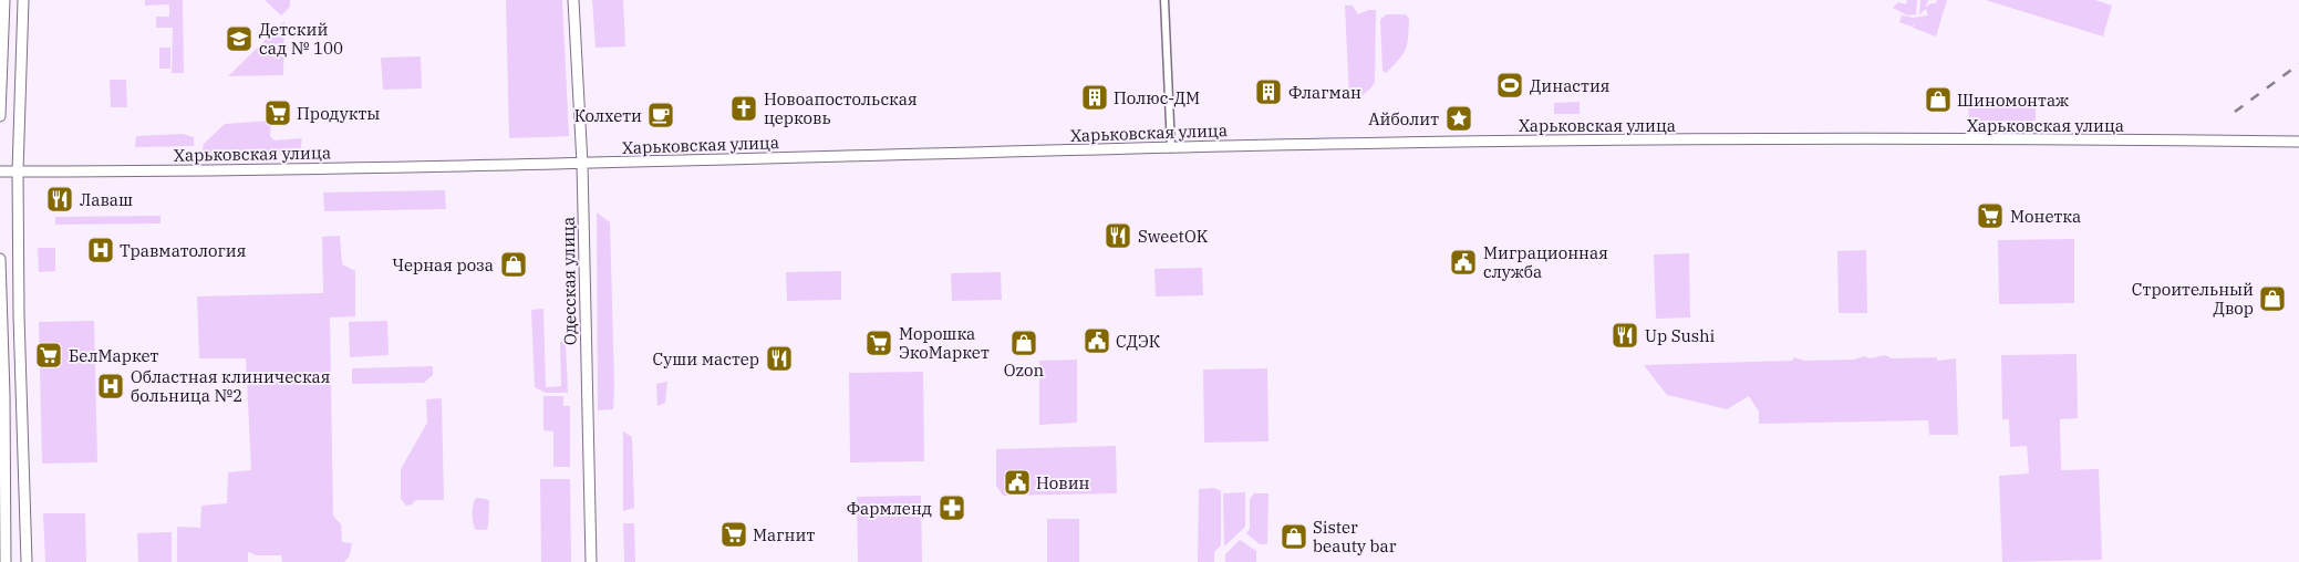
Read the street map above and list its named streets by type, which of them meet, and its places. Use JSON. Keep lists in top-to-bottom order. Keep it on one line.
{"streets":{"street":["Харьковская улица","Одесская улица"]},"crossings":[["Харьковская улица","Одесская улица"]],"places":{"school or university":["Детский сад № 100"],"sports":["Династия"],"building":["Флагман","Полюс-ДМ"],"shop":["Шиномонтаж","Черная роза","Строительный Двор","Ozon","Sister beauty bar"],"church":["Новоапостольская церковь"],"supermarket":["Продукты","Монетка","Морошка ЭкоМаркет","БелМаркет","Магнит"],"cafe":["Колхети"],"place":["Айболит"],"restaurant":["Лаваш","SweetOK","Up Sushi","Суши мастер"],"hospital":["Травматология","Областная клиническая больница №2"],"public building":["Миграционная служба","СДЭК","Новин"],"pharmacy":["Фармленд"]}}
